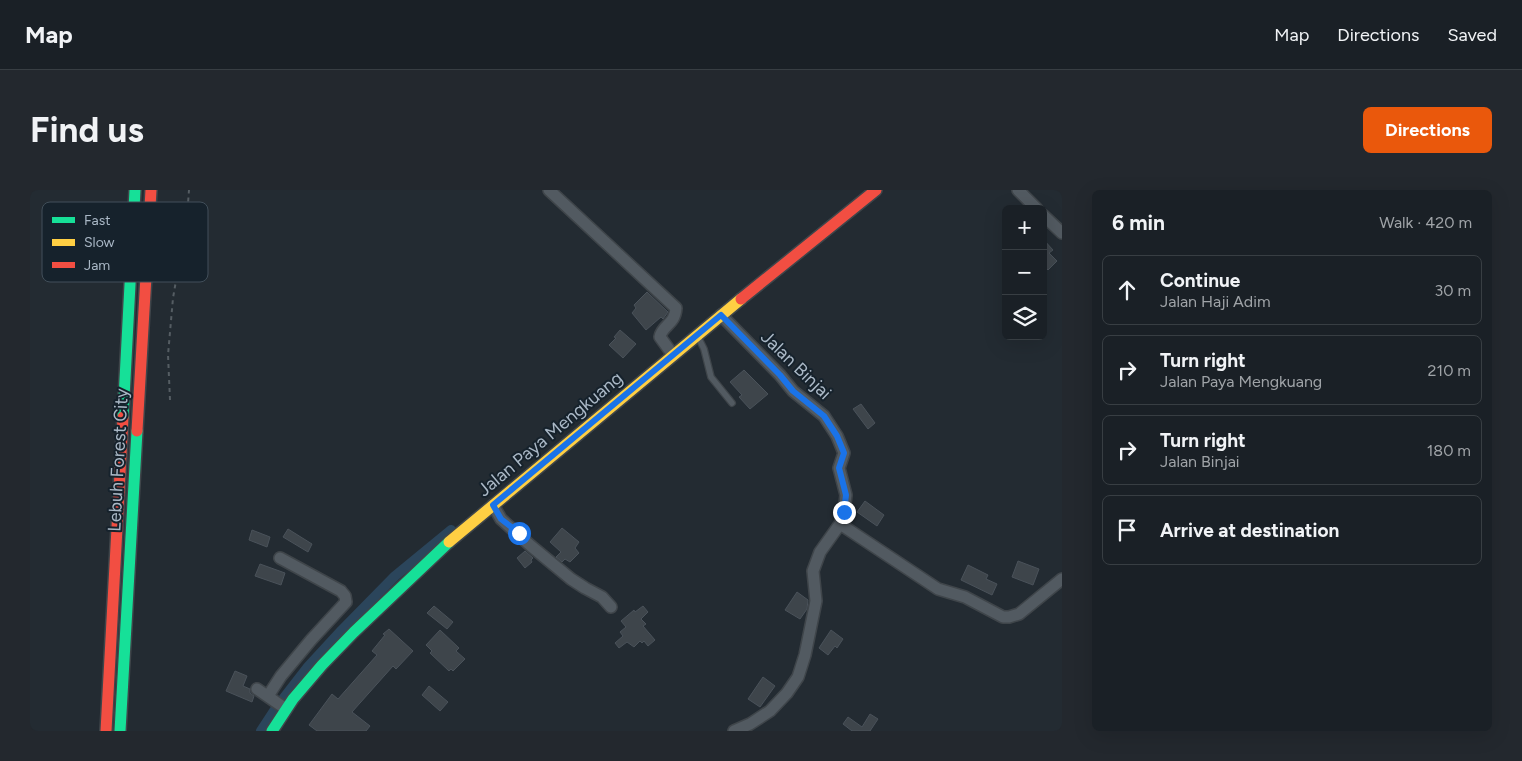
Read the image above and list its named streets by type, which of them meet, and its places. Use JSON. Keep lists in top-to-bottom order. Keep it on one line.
{"streets":{"main road":["Jalan Paya Mengkuang","Lebuh Forest City"],"street":["Jalan Binjai"]},"crossings":[["Jalan Binjai","Jalan Paya Mengkuang"]],"legend":["Fast","Slow","Jam"],"page":{"header":"Map","nav":["Map","Directions","Saved"],"buttons":"Directions","title":"Find us","heading":["6 min","Walk · 420 m"],"map_buttons":["+","−"],"list":[["Continue","Jalan Haji Adim","30 m"],["Turn right","Jalan Paya Mengkuang","210 m"],["Turn right","Jalan Binjai","180 m"],"Arrive at destination"]}}
